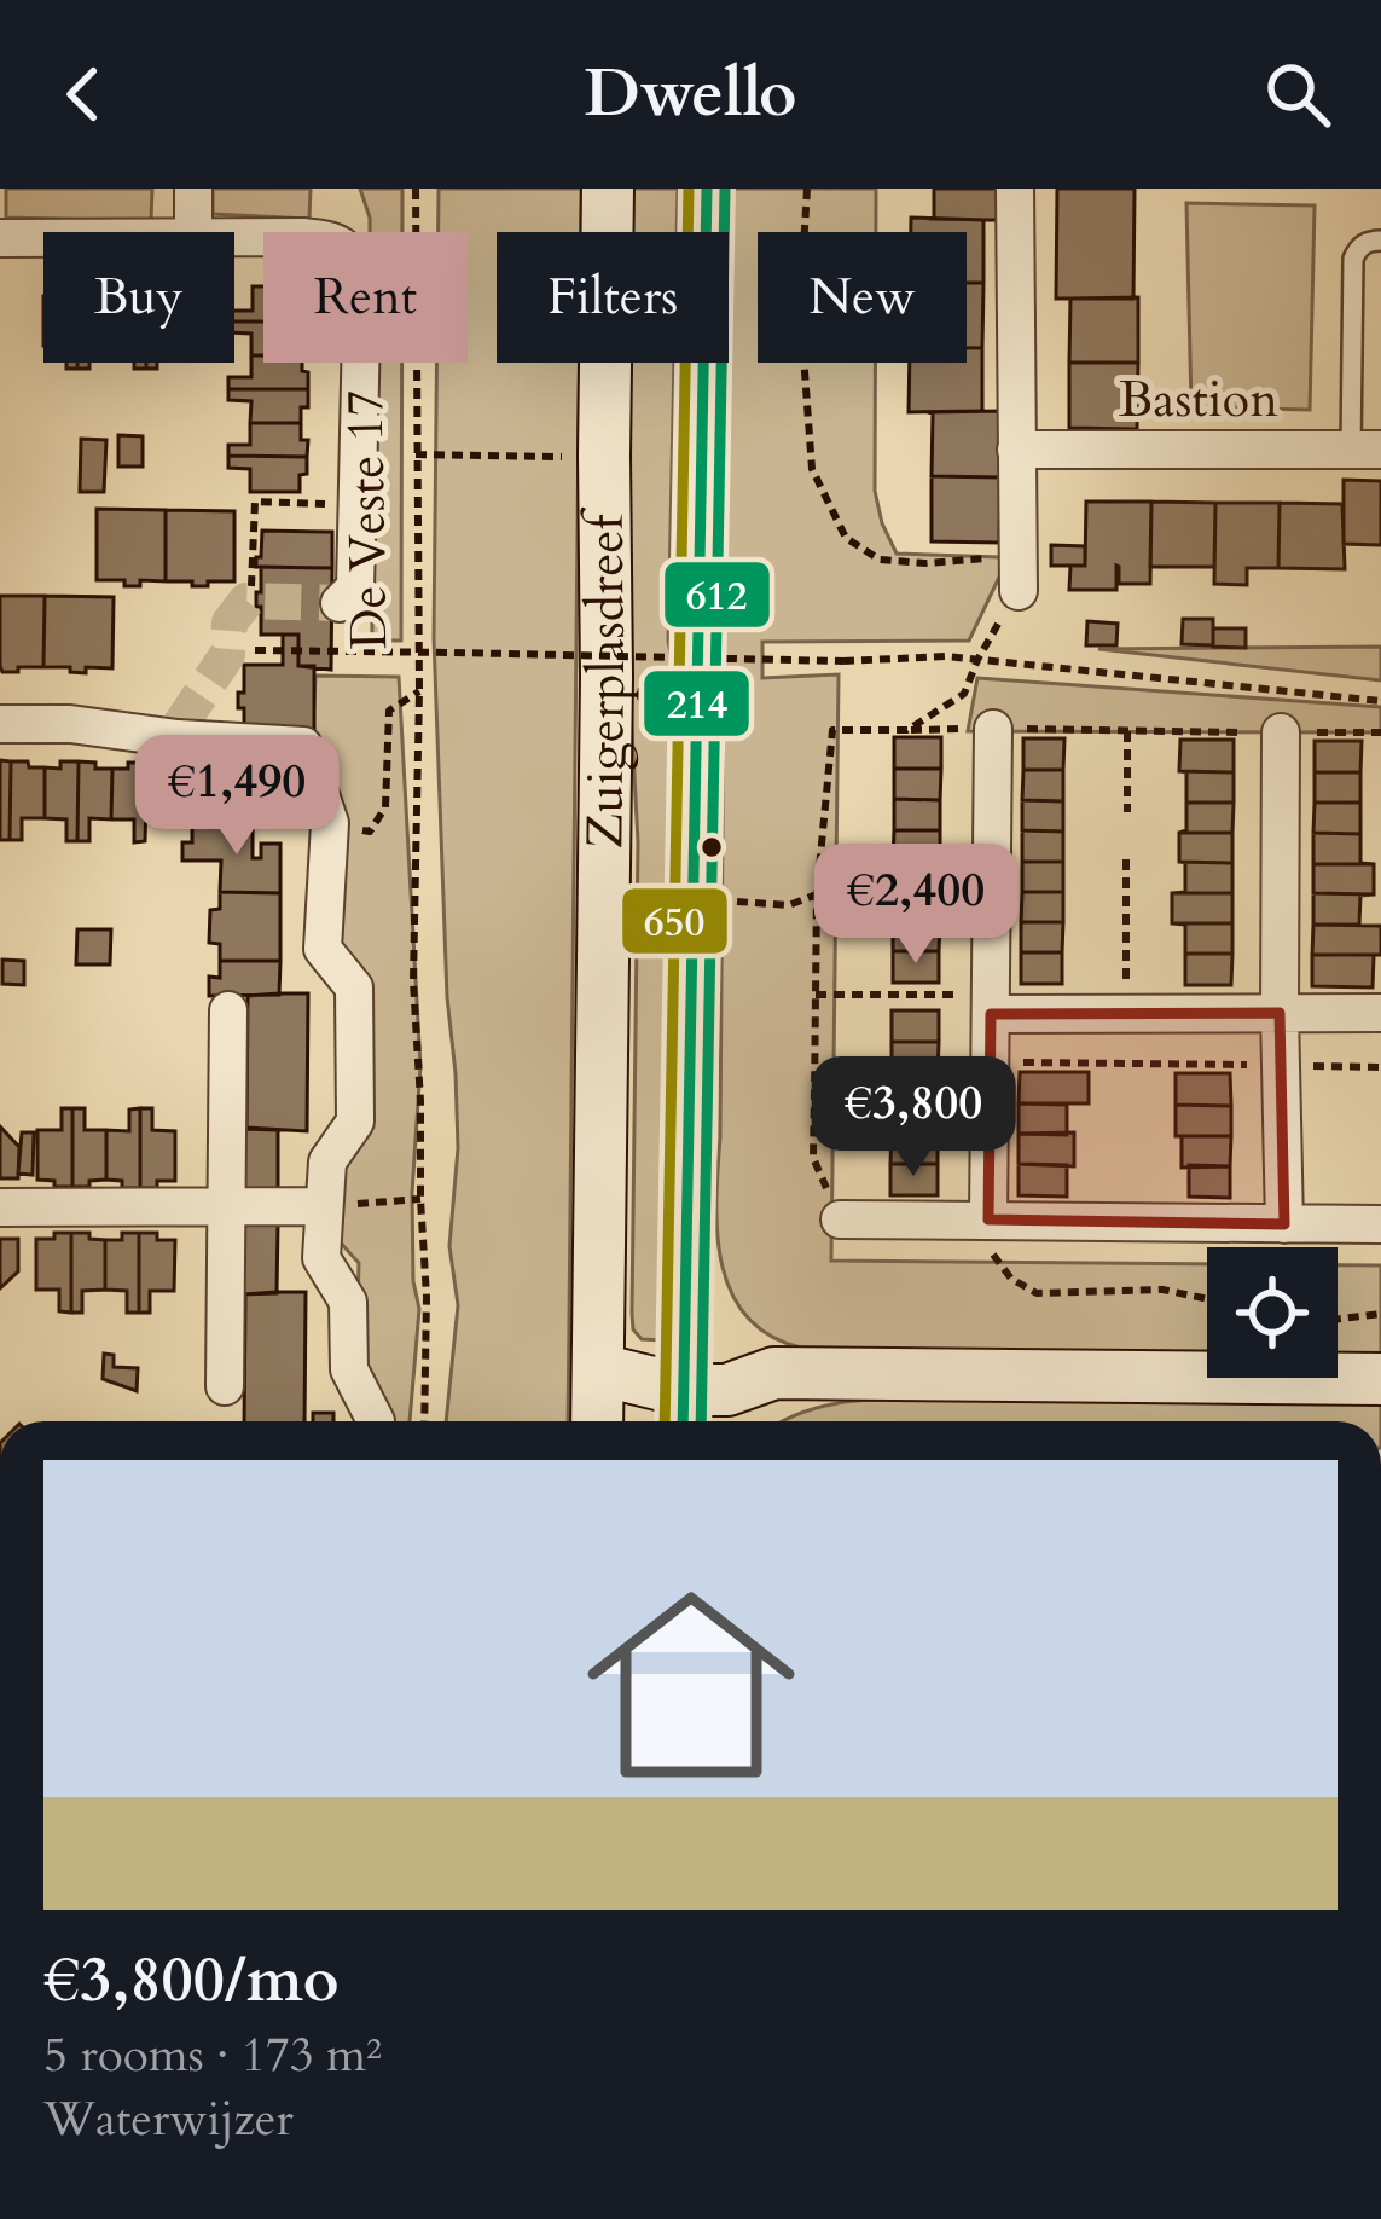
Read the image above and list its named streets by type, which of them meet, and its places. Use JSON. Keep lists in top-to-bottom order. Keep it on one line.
{"streets":{"main road":["Zuigerplasdreef"],"street":["Bastion"],"path":["De Veste 17"]},"lines":["transit line 214","transit line 612","transit line 650"],"page":{"header":"Dwello","chip":["Buy","Rent","Filters","New"],"price":["€1,490","€2,400","€3,800"],"list":[{"name":"€3,800/mo","note":"5 rooms · 173 m² · Waterwijzer"}]}}
